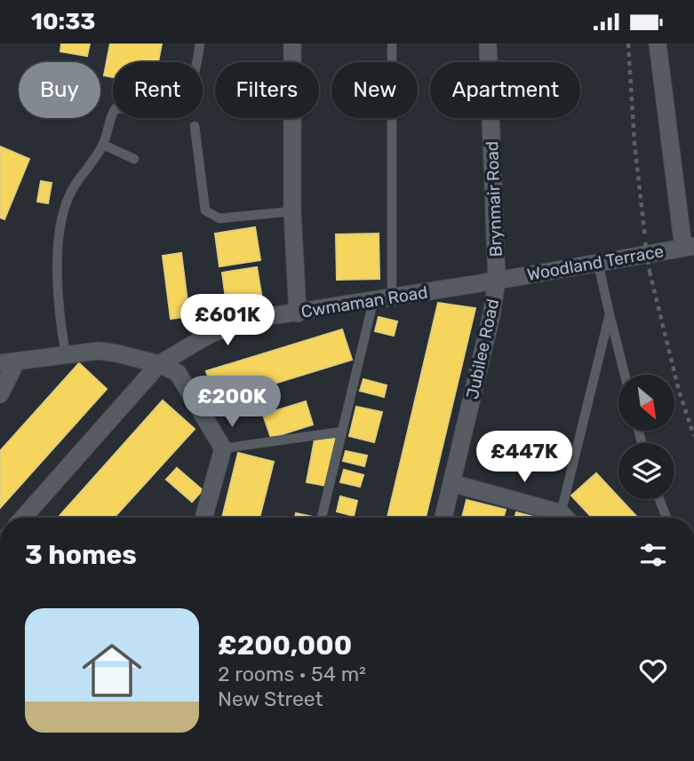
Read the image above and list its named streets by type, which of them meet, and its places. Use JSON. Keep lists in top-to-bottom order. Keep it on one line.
{"streets":{"street":["Brynmair Road","Woodland Terrace","Cwmaman Road","Jubilee Road"]},"crossings":[["Brynmair Road","Woodland Terrace"],["Brynmair Road","Cwmaman Road"],["Brynmair Road","Jubilee Road"],["Woodland Terrace","Cwmaman Road"],["Woodland Terrace","Jubilee Road"],["Cwmaman Road","Jubilee Road"]],"north":"bottom right","page":{"status":"10:33","chip":["Buy","Rent","Filters","New","Apartment"],"price":["£601K","£200K","£447K"],"heading":"3 homes","list":[{"name":"£200,000","note":"2 rooms · 54 m² · New Street"}]}}
